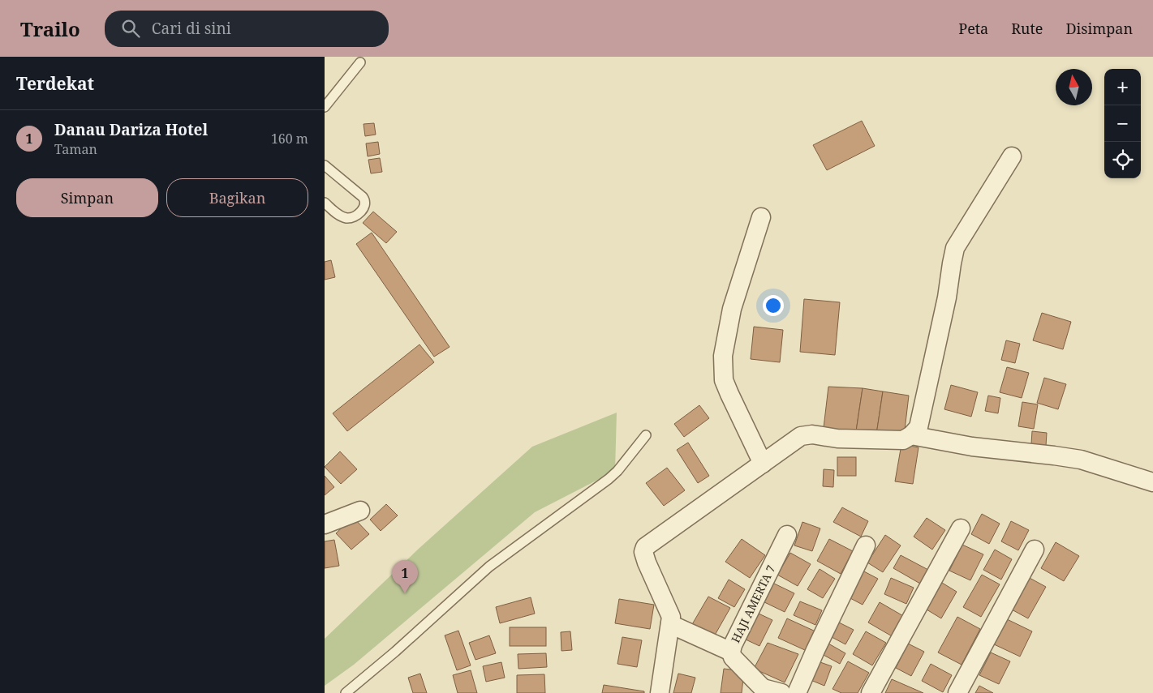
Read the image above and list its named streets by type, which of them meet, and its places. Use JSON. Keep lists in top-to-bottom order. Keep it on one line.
{"streets":{"street":["HAJI AMERTA 7"]},"north":"top","page":{"header":"Trailo","search":"Cari di sini","nav":["Peta","Rute","Disimpan"],"heading":"Terdekat","map_buttons":["+","−"],"list":[{"mark":"1","name":"Danau Dariza Hotel","note":"Taman","value":"160 m"}],"buttons":["Simpan","Bagikan"],"pins":"1"}}
